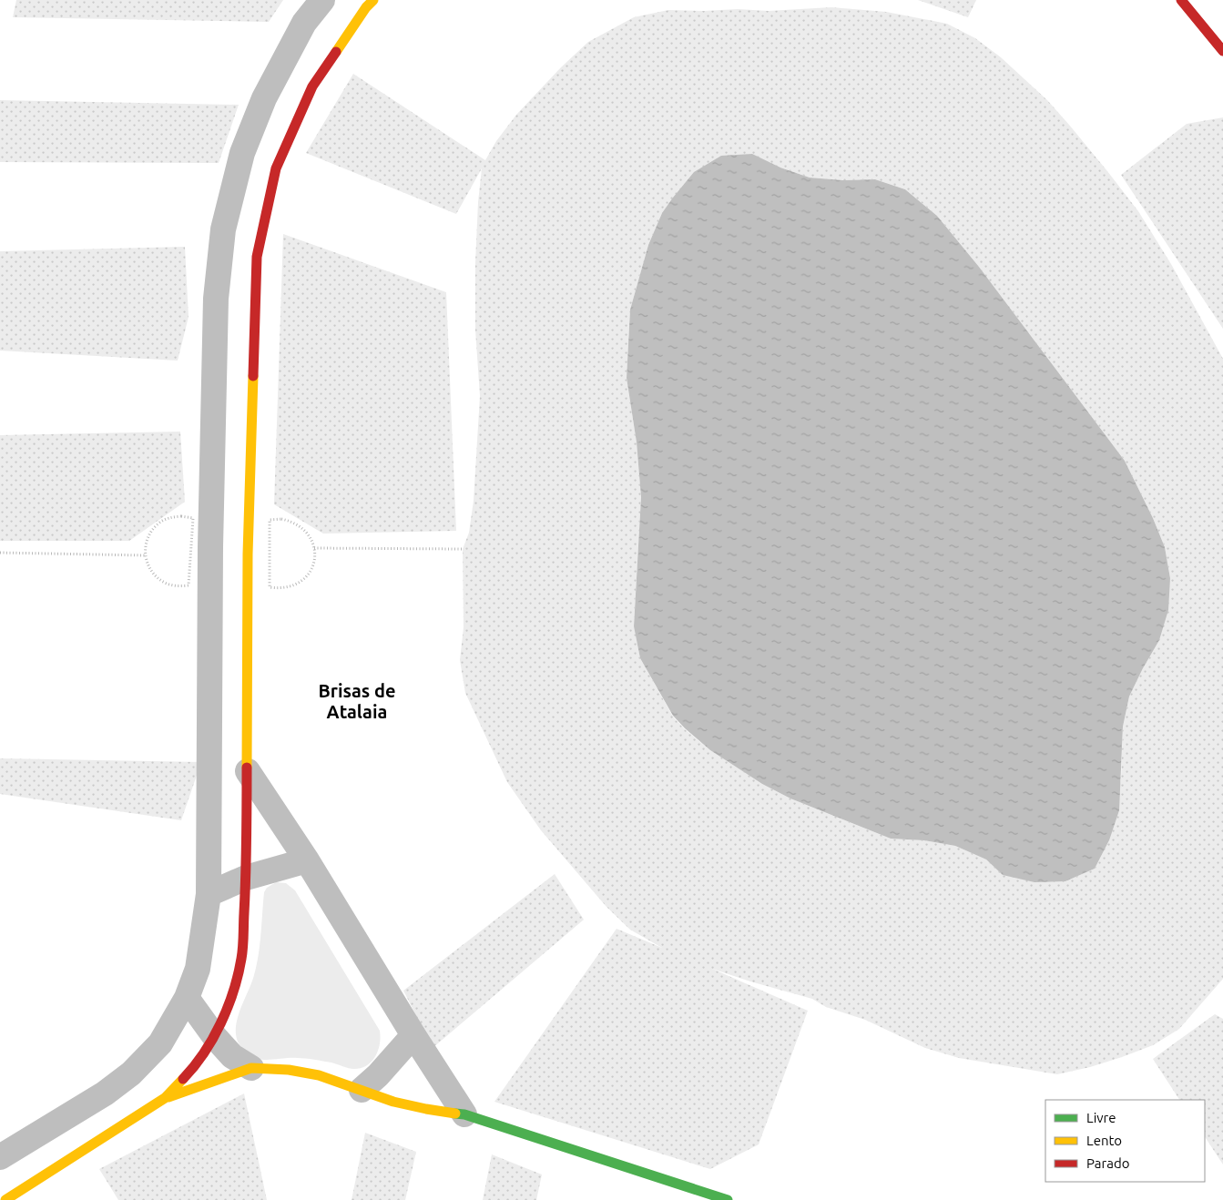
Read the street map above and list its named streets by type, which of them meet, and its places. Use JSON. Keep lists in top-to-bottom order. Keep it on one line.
{"districts":["Brisas de Atalaia"],"legend":["Livre","Lento","Parado"]}
